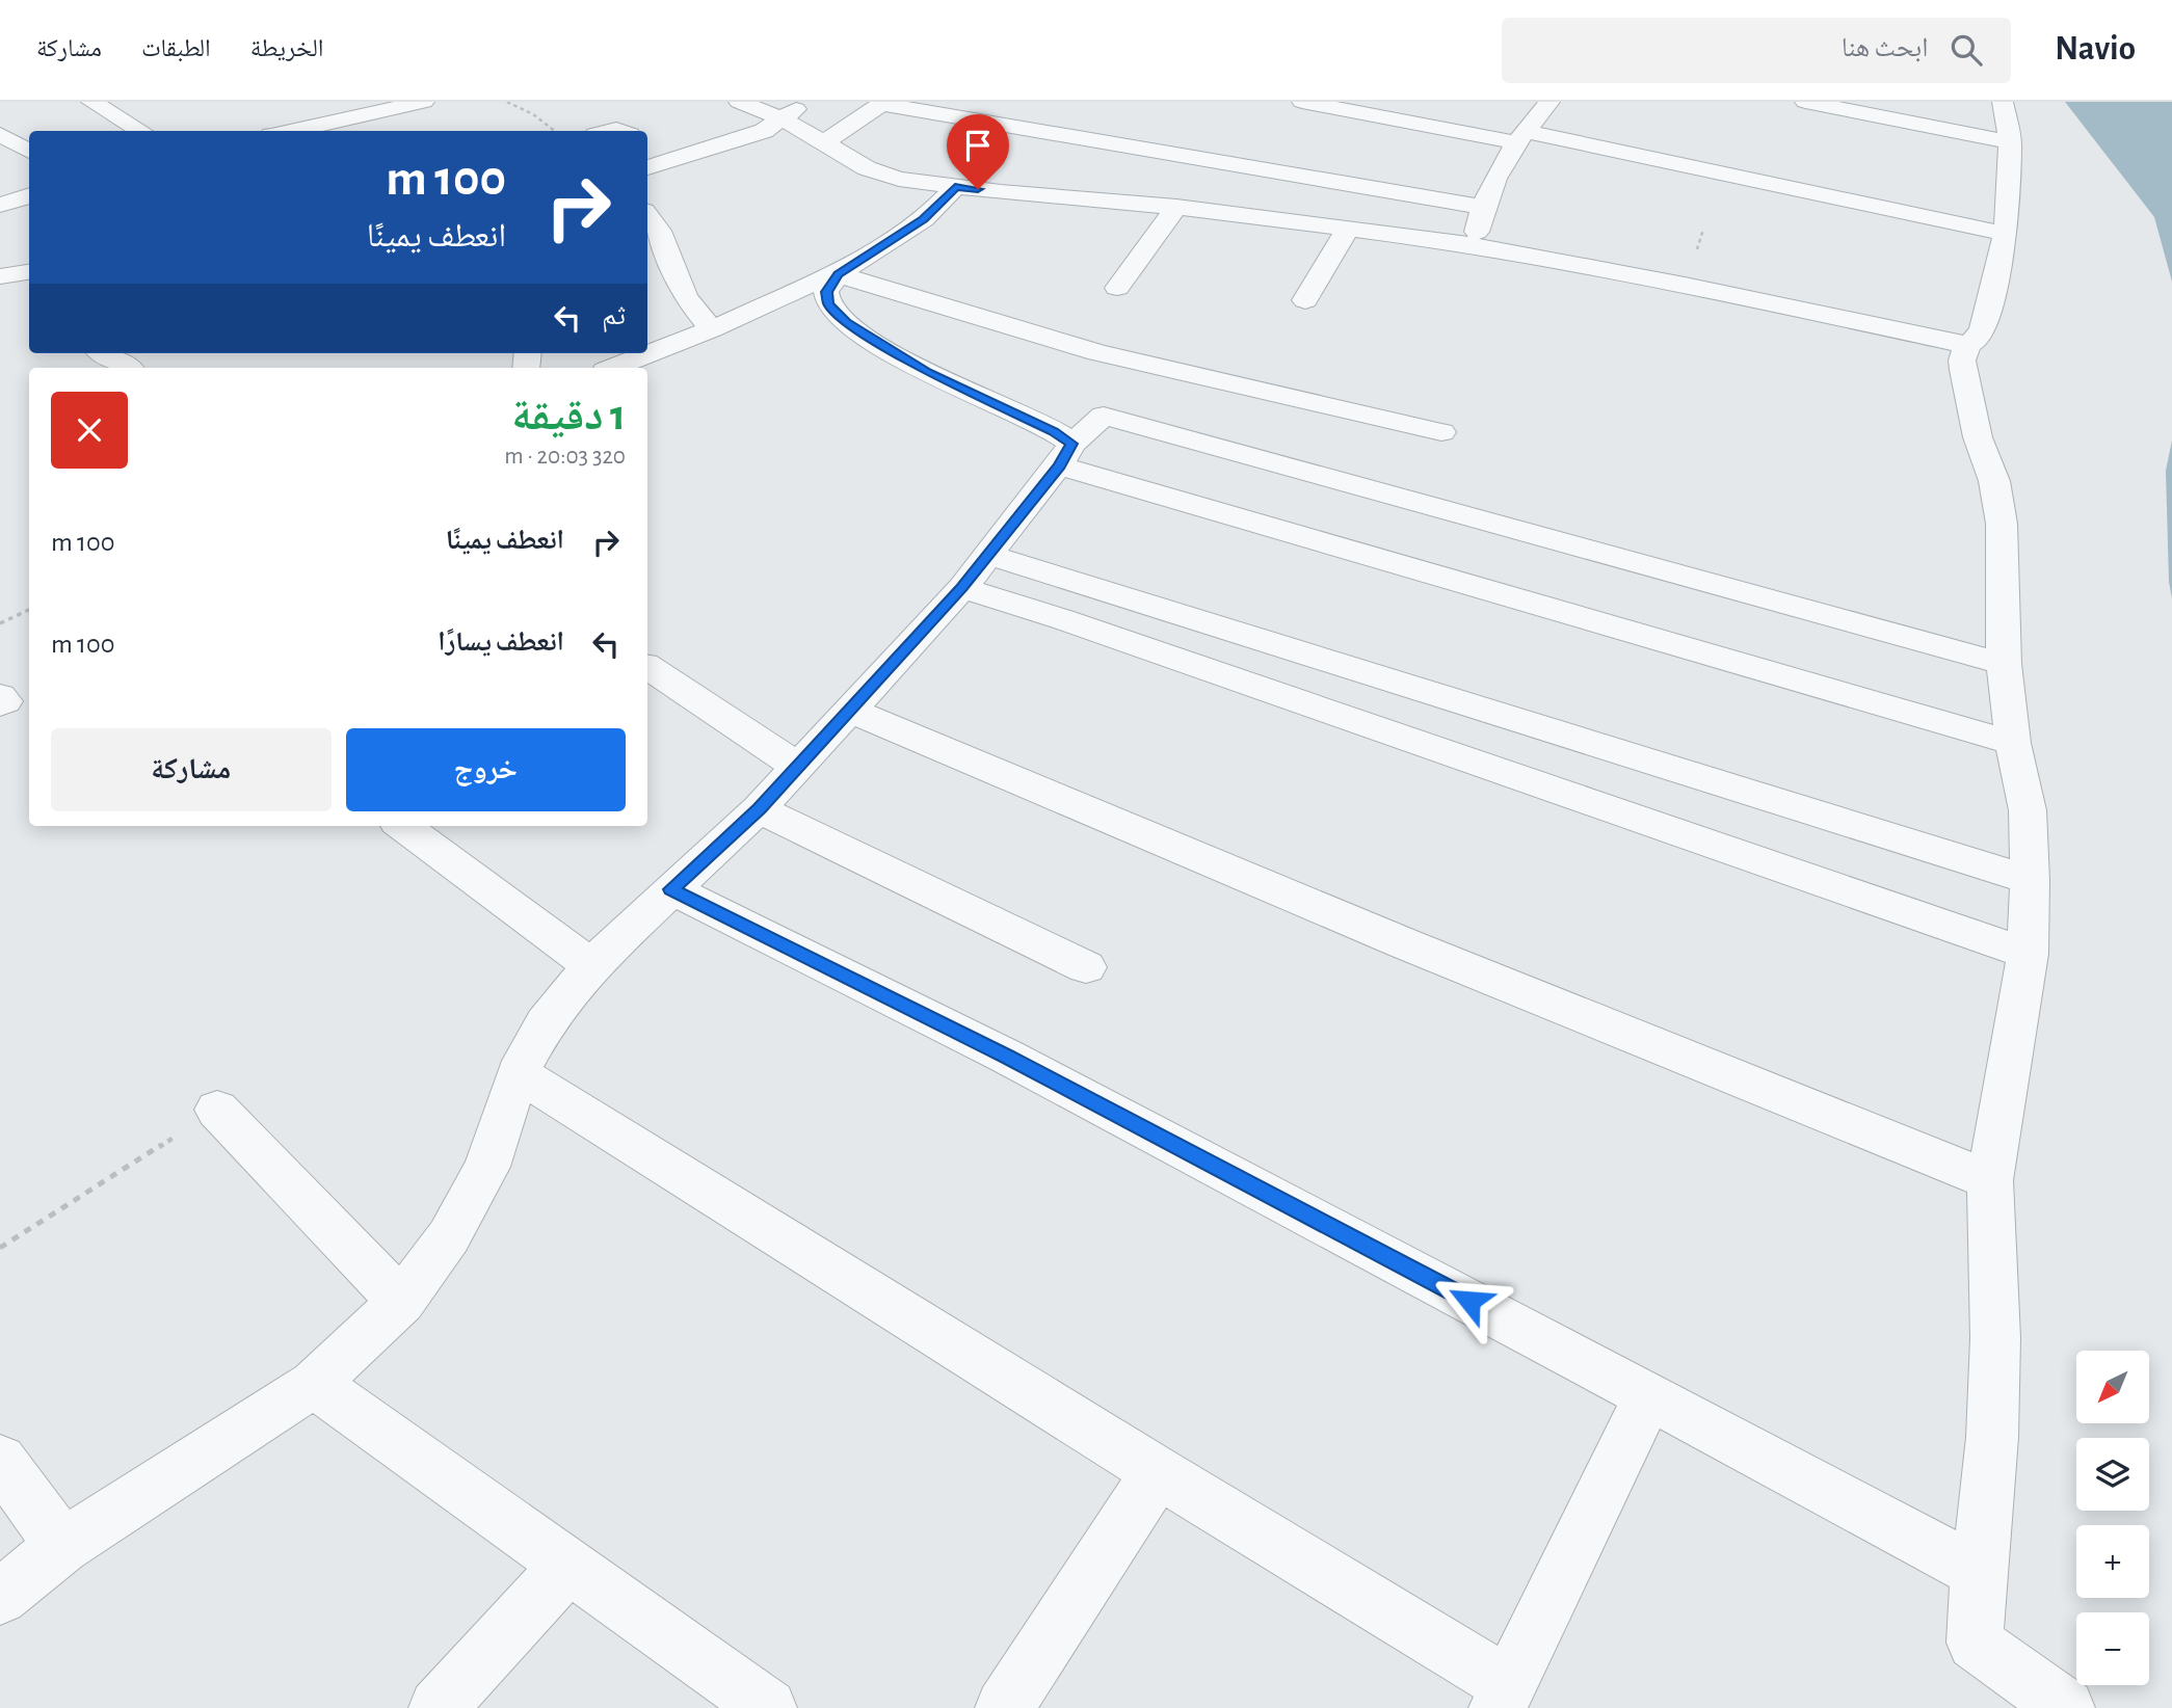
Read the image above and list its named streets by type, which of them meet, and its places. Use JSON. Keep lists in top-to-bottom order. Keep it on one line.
{"north":"bottom left","page":{"header":"Navio","search":"ابحث هنا","nav":["الخريطة","الطبقات","مشاركة"],"turn":["100 m","انعطف يمينًا"],"then":"ثم","heading":["1 دقيقة","320 m · 20:03"],"list":[{"name":"انعطف يمينًا","value":"100 m"},{"name":"انعطف يسارًا","value":"100 m"}],"buttons":["خروج","مشاركة"],"map_buttons":["+","−"]}}
